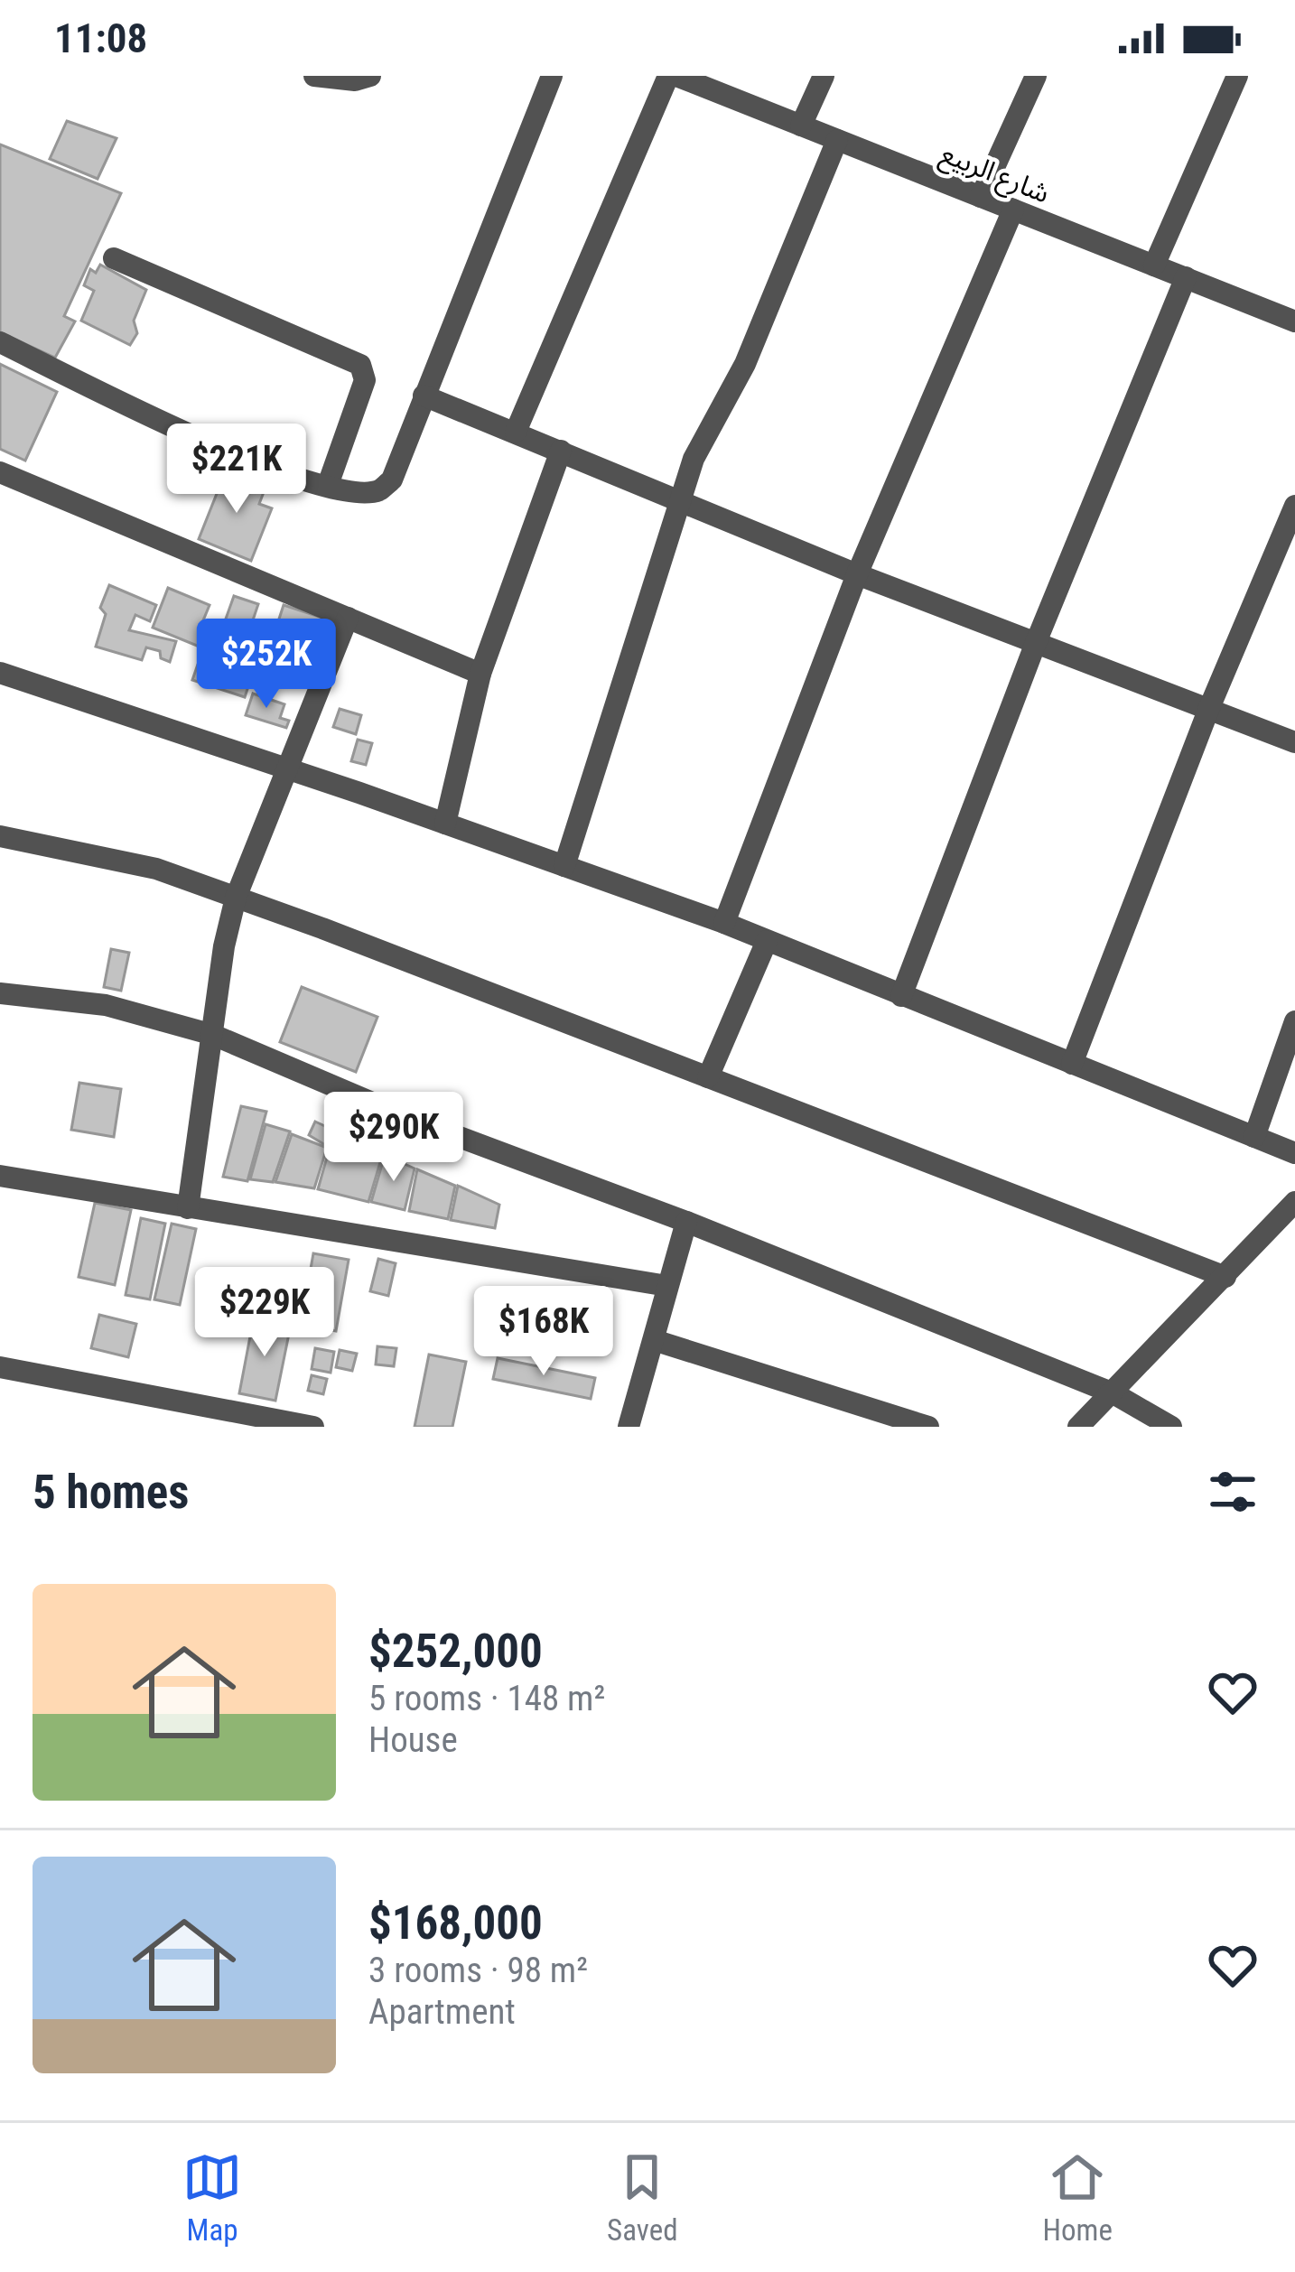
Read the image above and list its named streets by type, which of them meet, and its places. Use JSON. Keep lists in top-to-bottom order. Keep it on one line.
{"streets":{"street":["شارع الربيع"]},"page":{"status":"11:08","price":["$221K","$252K","$290K","$229K","$168K"],"heading":"5 homes","list":[{"name":"$252,000","note":"5 rooms · 148 m² · House"},{"name":"$168,000","note":"3 rooms · 98 m² · Apartment"}],"tabs":["Map","Saved","Home"]}}
